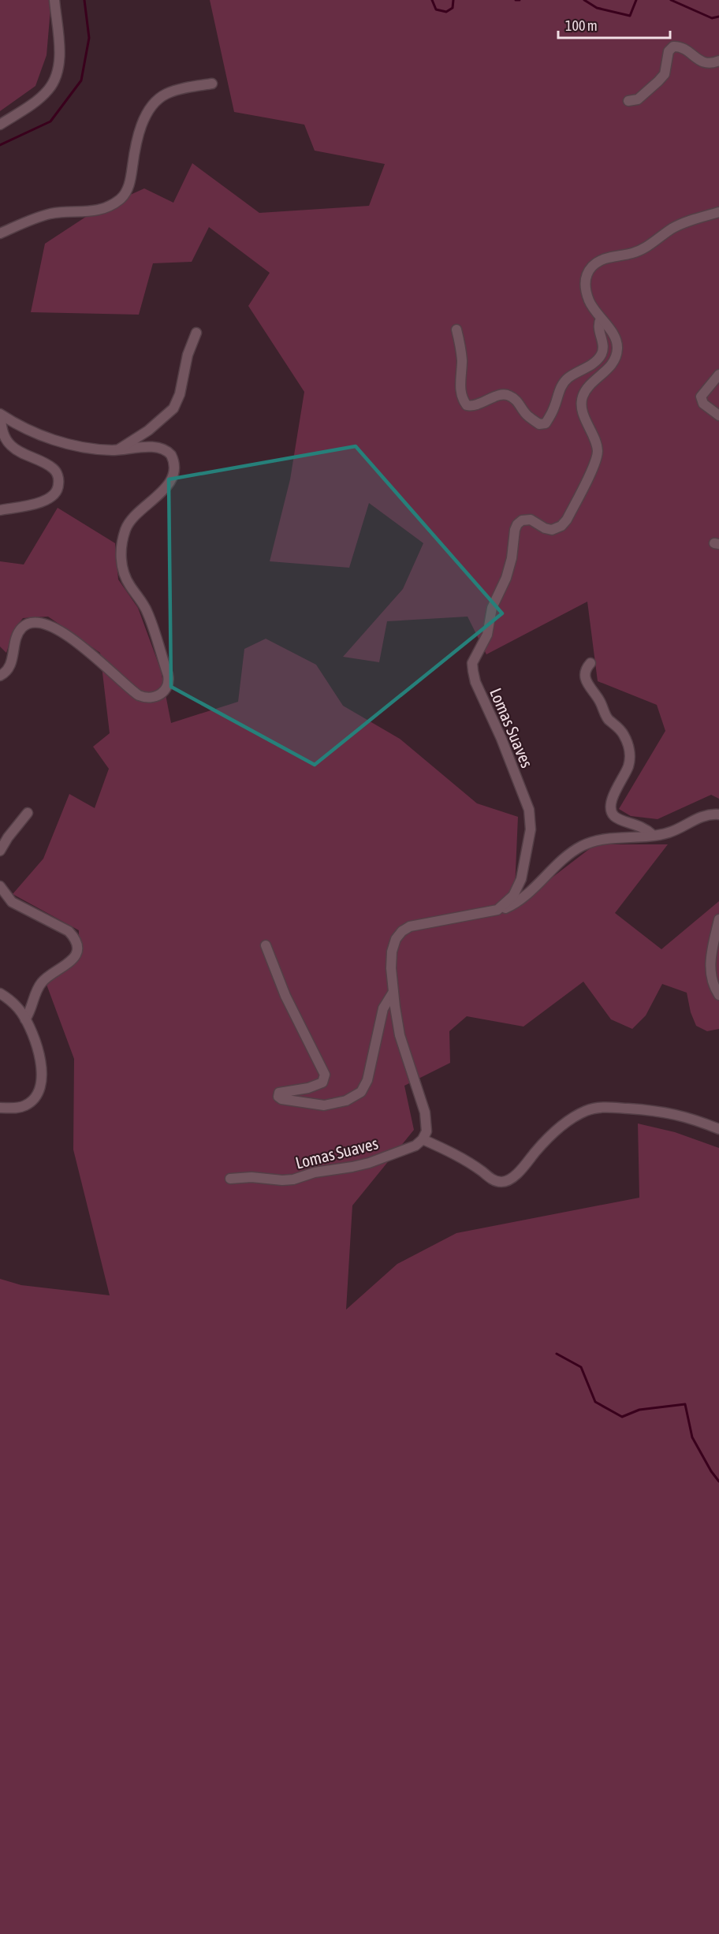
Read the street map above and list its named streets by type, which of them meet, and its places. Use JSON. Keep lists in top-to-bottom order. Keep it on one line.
{"streets":{"street":["Lomas Suaves"]},"scale_bar":"100 m"}
